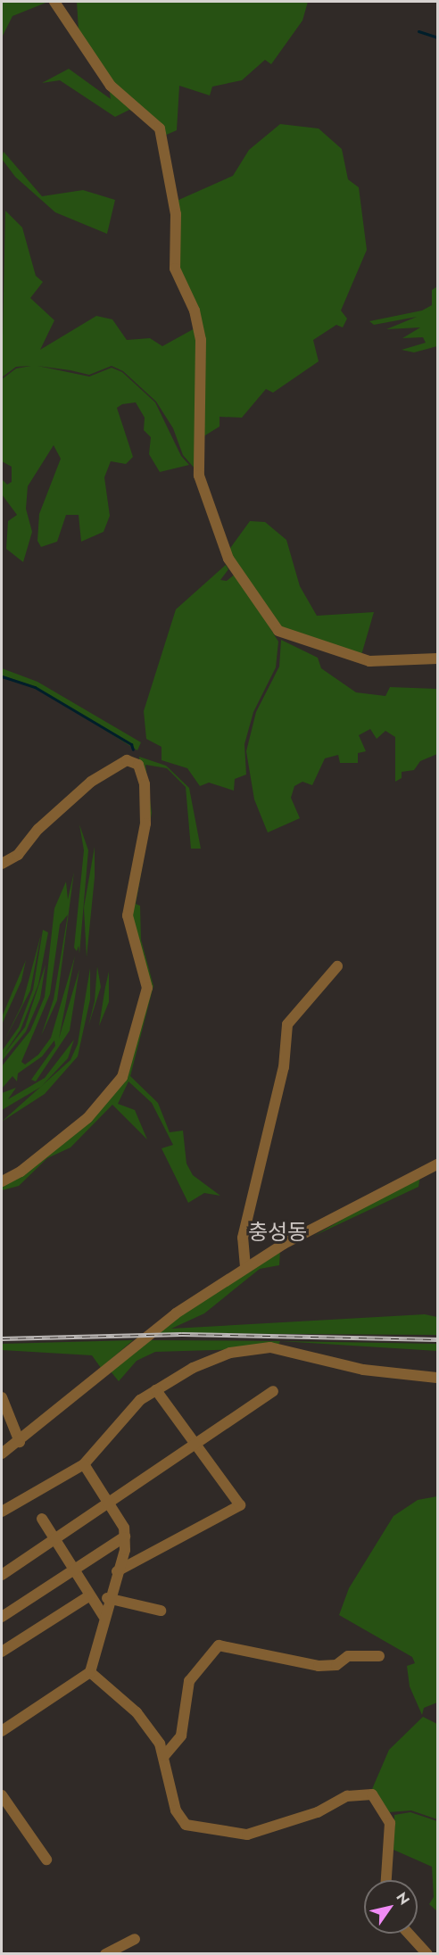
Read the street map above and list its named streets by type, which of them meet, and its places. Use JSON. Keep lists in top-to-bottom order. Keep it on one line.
{"districts":["충성동"],"north":"top right"}
